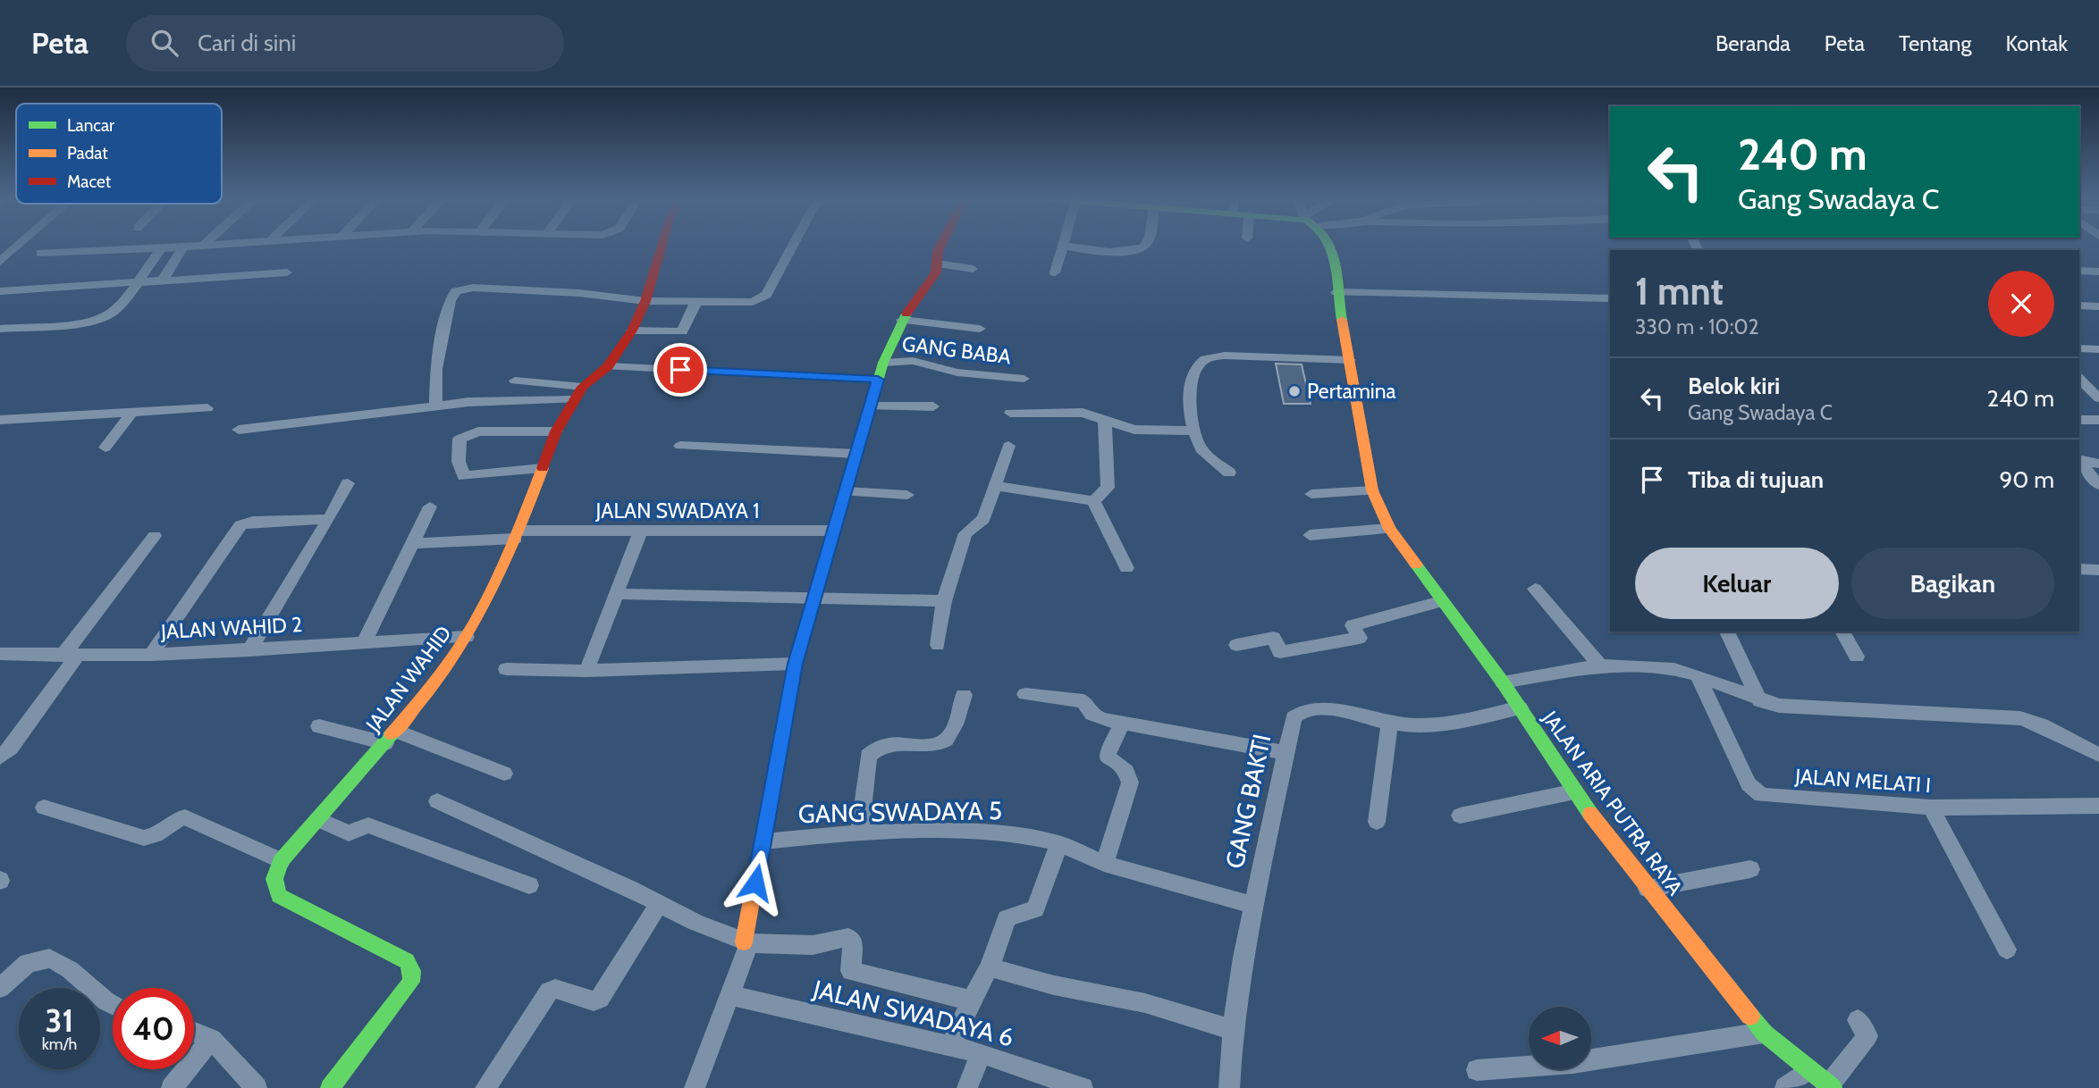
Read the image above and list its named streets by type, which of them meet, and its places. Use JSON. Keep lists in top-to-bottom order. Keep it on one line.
{"streets":{"street":["GANG BABA","JALAN SWADAYA 1","JALAN WAHID 2","JALAN WAHID","JALAN MELATI I","GANG BAKTI","JALAN ARIA PUTRA RAYA","GANG SWADAYA 5","JALAN SWADAYA 6"]},"crossings":[["JALAN SWADAYA 1","JALAN WAHID"],["JALAN WAHID 2","JALAN WAHID"],["GANG BAKTI","JALAN ARIA PUTRA RAYA"],["GANG BAKTI","GANG SWADAYA 5"]],"places":["Pertamina"],"legend":["Lancar","Padat","Macet"],"north":"left","page":{"header":"Peta","search":"Cari di sini","nav":["Beranda","Peta","Tentang","Kontak"],"turn":["240 m","Gang Swadaya C"],"heading":["1 mnt","330 m · 10:02"],"list":[{"name":"Belok kiri","note":"Gang Swadaya C","value":"240 m"},{"name":"Tiba di tujuan","value":"90 m"}],"buttons":["Keluar","Bagikan"],"speed":"31 km/h","limit":"40"}}
